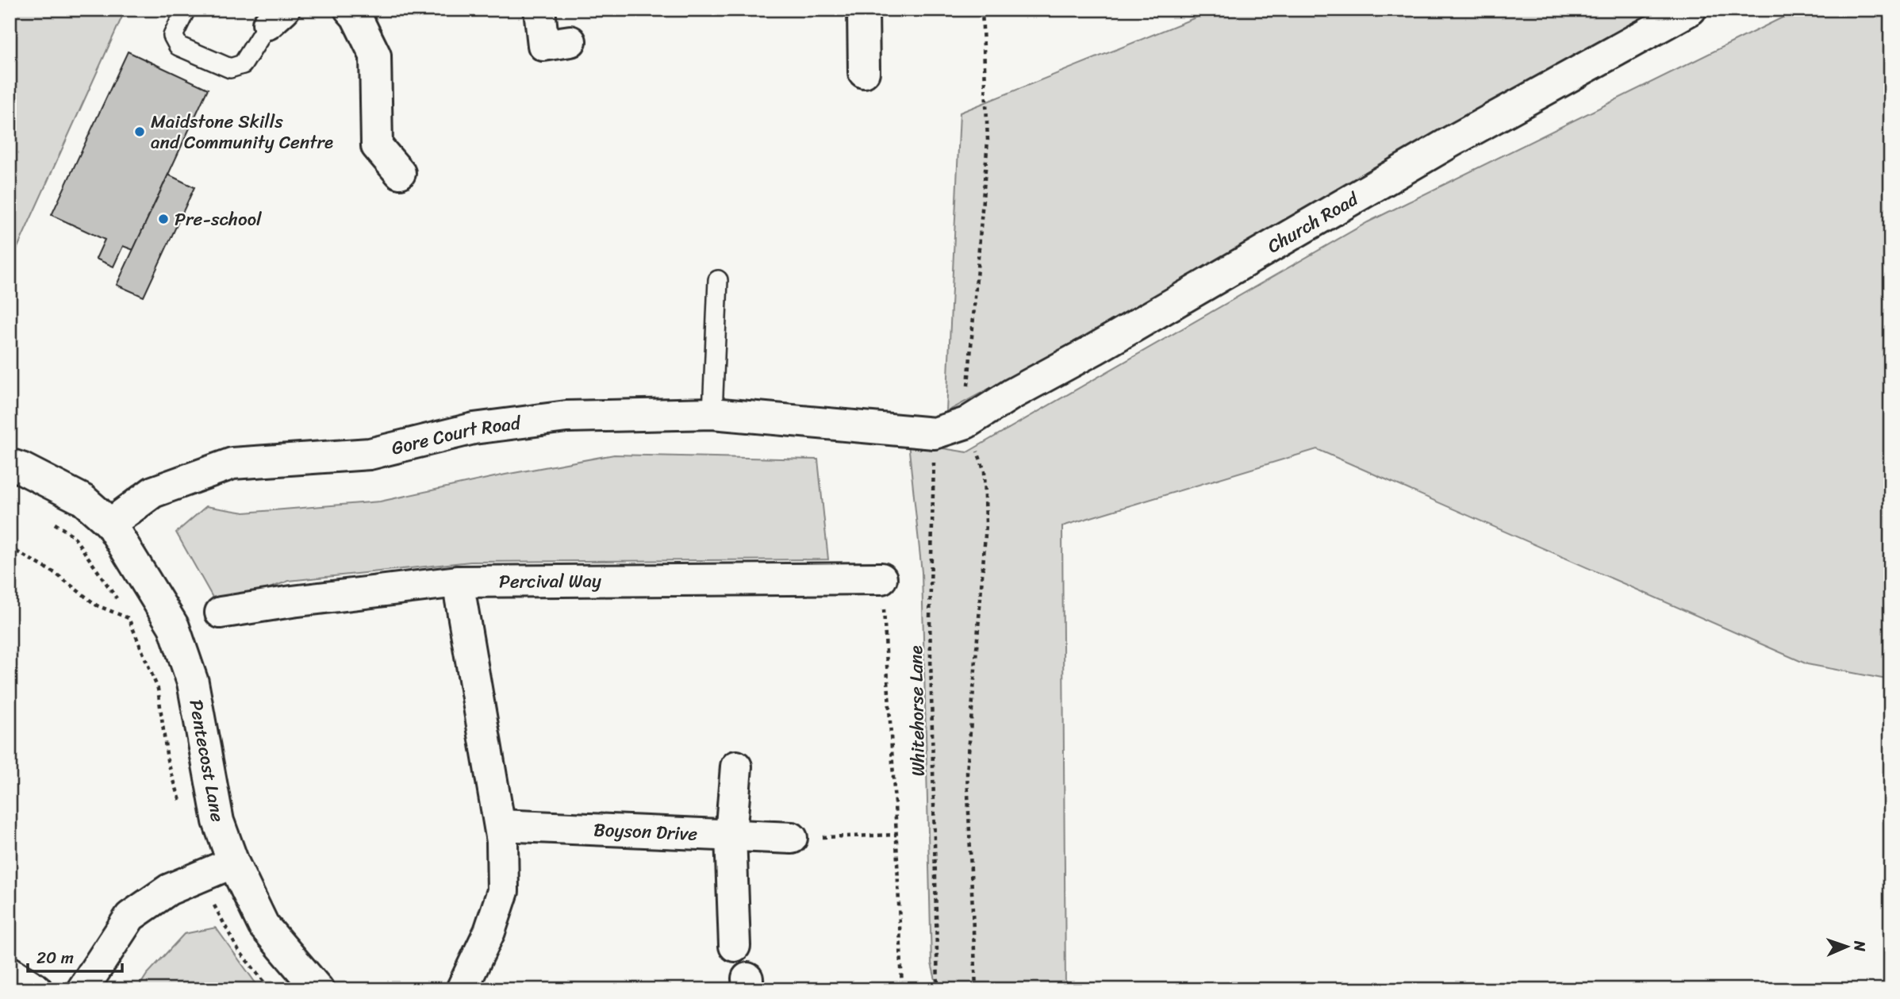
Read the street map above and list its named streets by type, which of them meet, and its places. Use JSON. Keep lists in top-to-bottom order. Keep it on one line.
{"streets":{"street":["Church Road","Gore Court Road","Percival Way","Pentecost Lane","Boyson Drive"],"path":["Whitehorse Lane"]},"crossings":[["Church Road","Gore Court Road"],["Church Road","Whitehorse Lane"],["Gore Court Road","Whitehorse Lane"],["Gore Court Road","Pentecost Lane"]],"places":["Maidstone Skills and Community Centre","Pre-school"],"scale_bar":"20 m","north":"right"}
